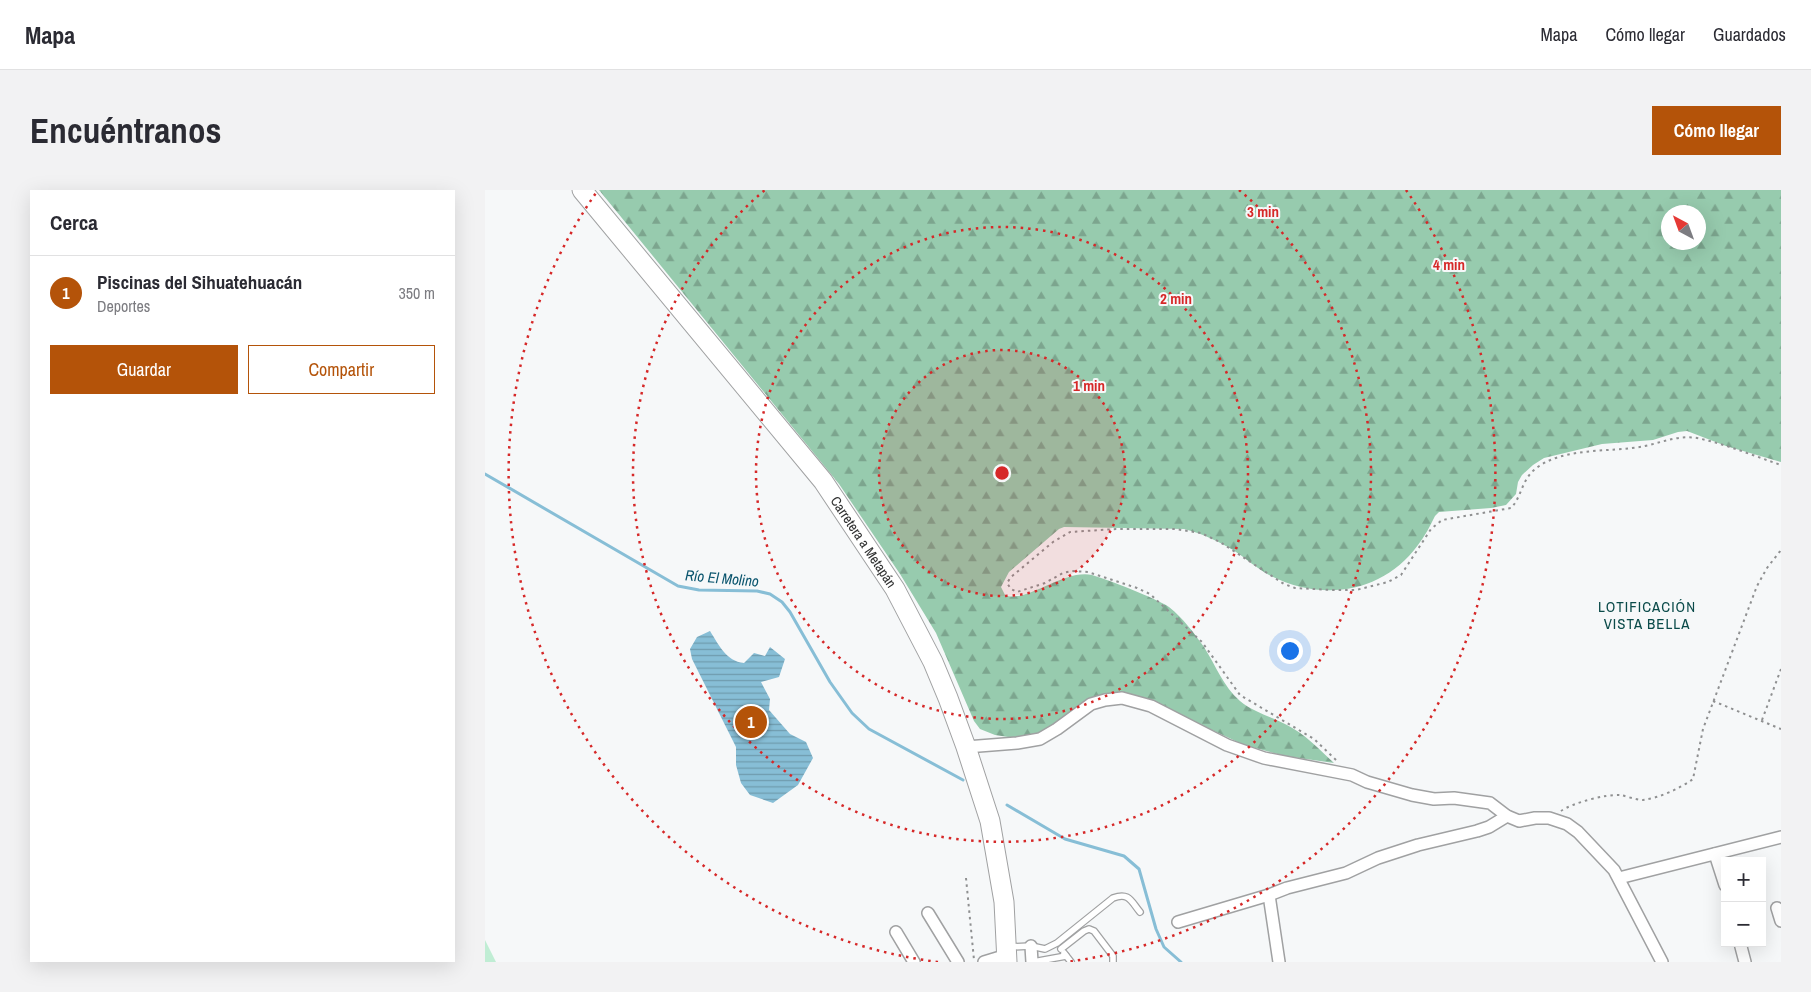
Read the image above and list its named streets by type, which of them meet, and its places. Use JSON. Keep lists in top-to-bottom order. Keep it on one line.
{"streets":{"main road":["Carretera a Metapán"]},"districts":["LOTIFICACIÓN VISTA BELLA"],"water":["Río El Molino"],"north":"top left","page":{"header":"Mapa","nav":["Mapa","Cómo llegar","Guardados"],"buttons":["Cómo llegar",["Guardar","Compartir"]],"title":"Encuéntranos","heading":"Cerca","list":[{"mark":"1","name":"Piscinas del Sihuatehuacán","note":"Deportes","value":"350 m"}],"pins":"1","map_buttons":["+","−"]},"rings":["3 min","4 min","2 min","1 min"]}
